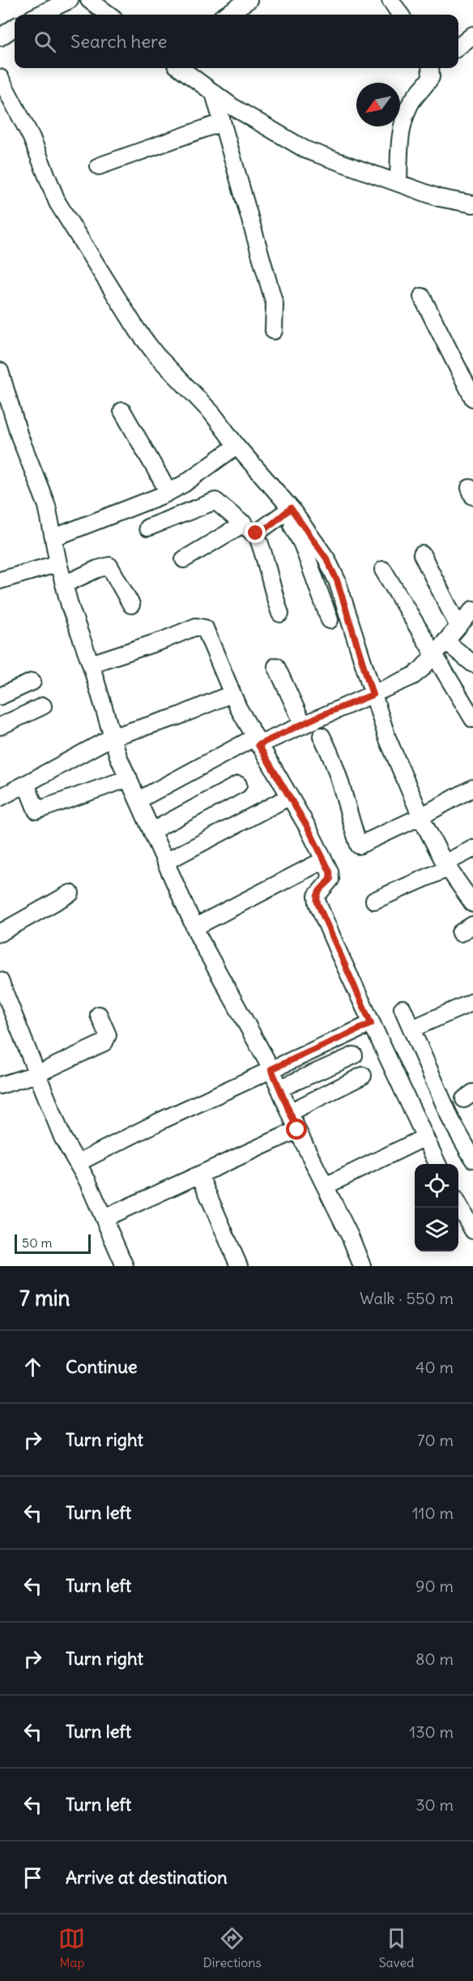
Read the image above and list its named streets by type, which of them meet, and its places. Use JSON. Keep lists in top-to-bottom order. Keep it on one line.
{"scale_bar":"50 m","north":"bottom left","page":{"search":"Search here","scale":"50 m","heading":["7 min","Walk · 550 m"],"list":[["Continue","40 m"],["Turn right","70 m"],["Turn left","110 m"],["Turn left","90 m"],["Turn right","80 m"],["Turn left","130 m"],["Turn left","30 m"],"Arrive at destination"],"nav":["Map","Directions","Saved"]}}
